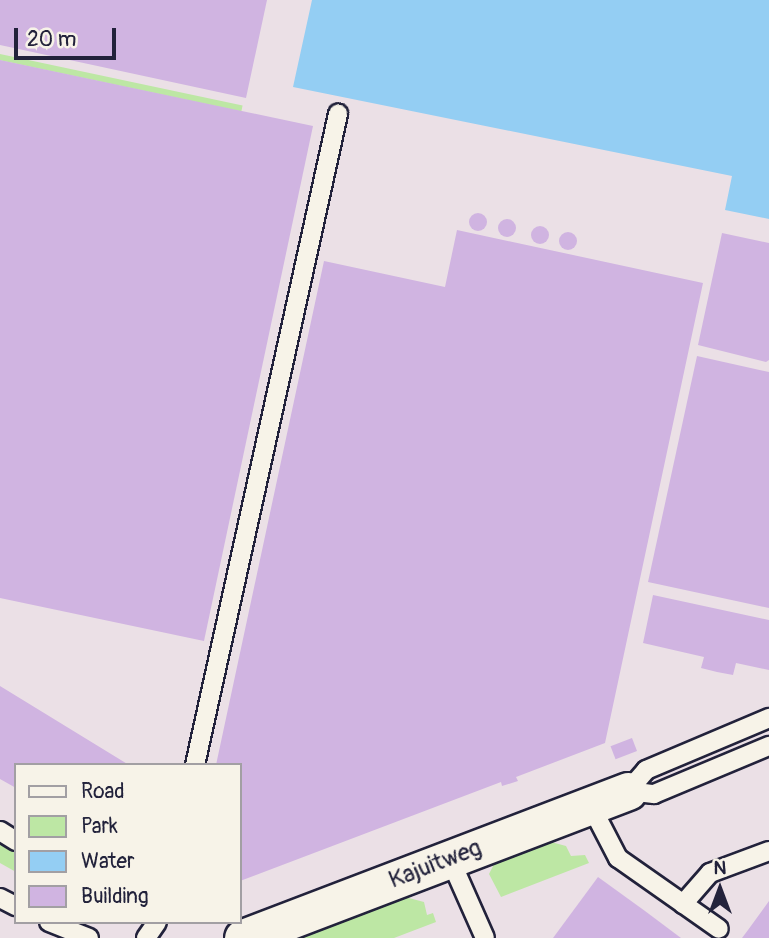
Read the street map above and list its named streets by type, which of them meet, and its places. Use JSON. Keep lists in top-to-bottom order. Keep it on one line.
{"streets":{"street":["Kajuitweg"]},"legend":["Road","Park","Water","Building"],"scale_bar":"20 m","north":"top"}
